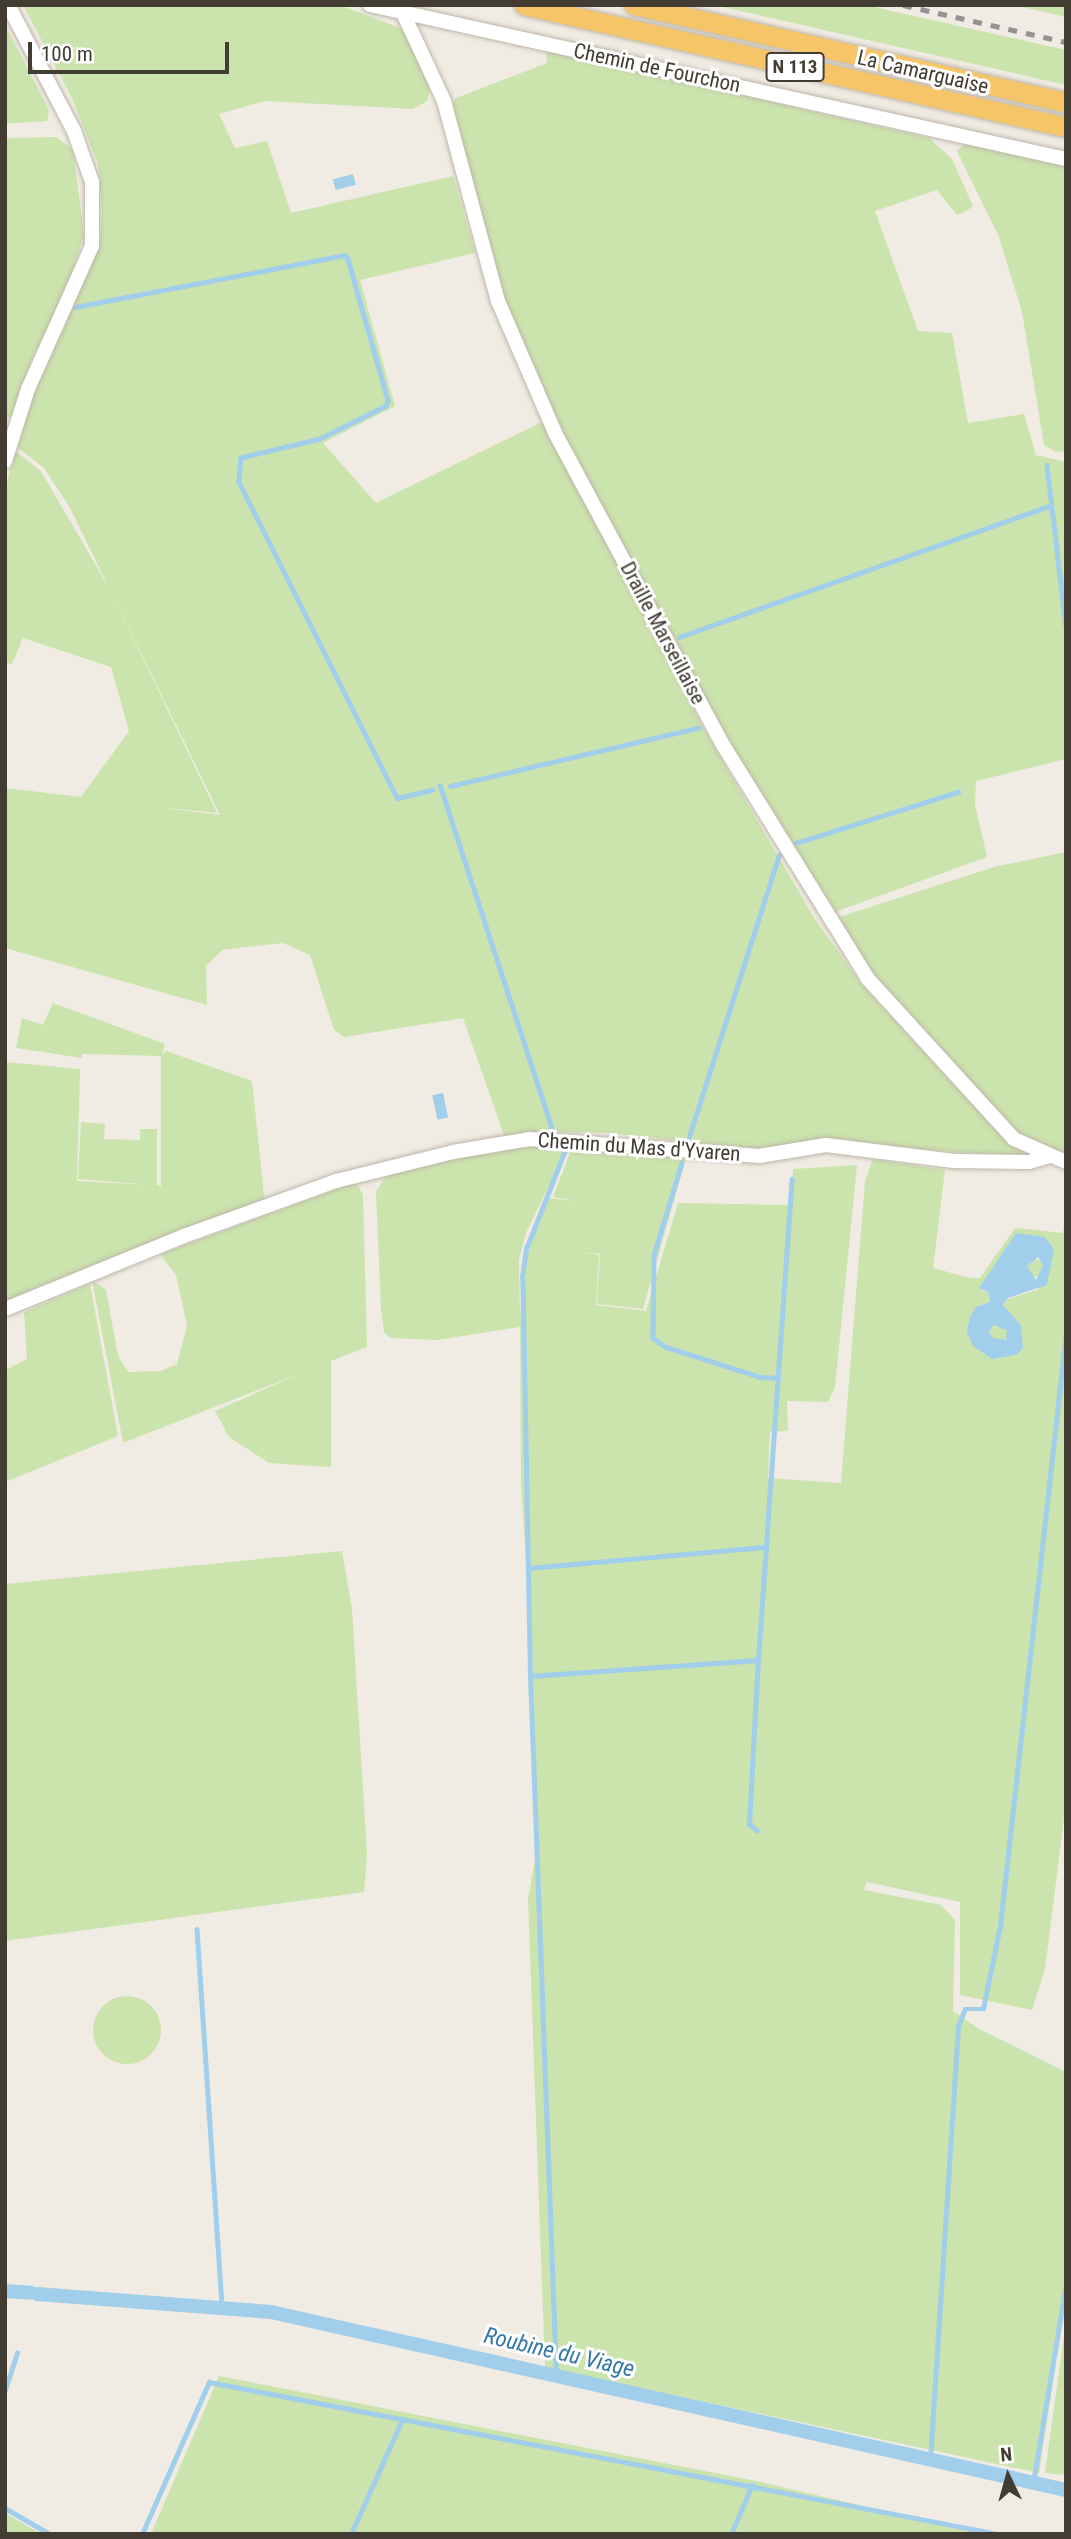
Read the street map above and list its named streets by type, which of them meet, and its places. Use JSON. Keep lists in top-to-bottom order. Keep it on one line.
{"streets":{"highway":["N 113","La Camarguaise"],"street":["Chemin de Fourchon","Draille Marseillaise","Chemin du Mas d'Yvaren"]},"crossings":[["Chemin de Fourchon","Draille Marseillaise"],["Draille Marseillaise","Chemin du Mas d'Yvaren"]],"water":["Roubine du Viage"],"scale_bar":"100 m","north":"top"}
